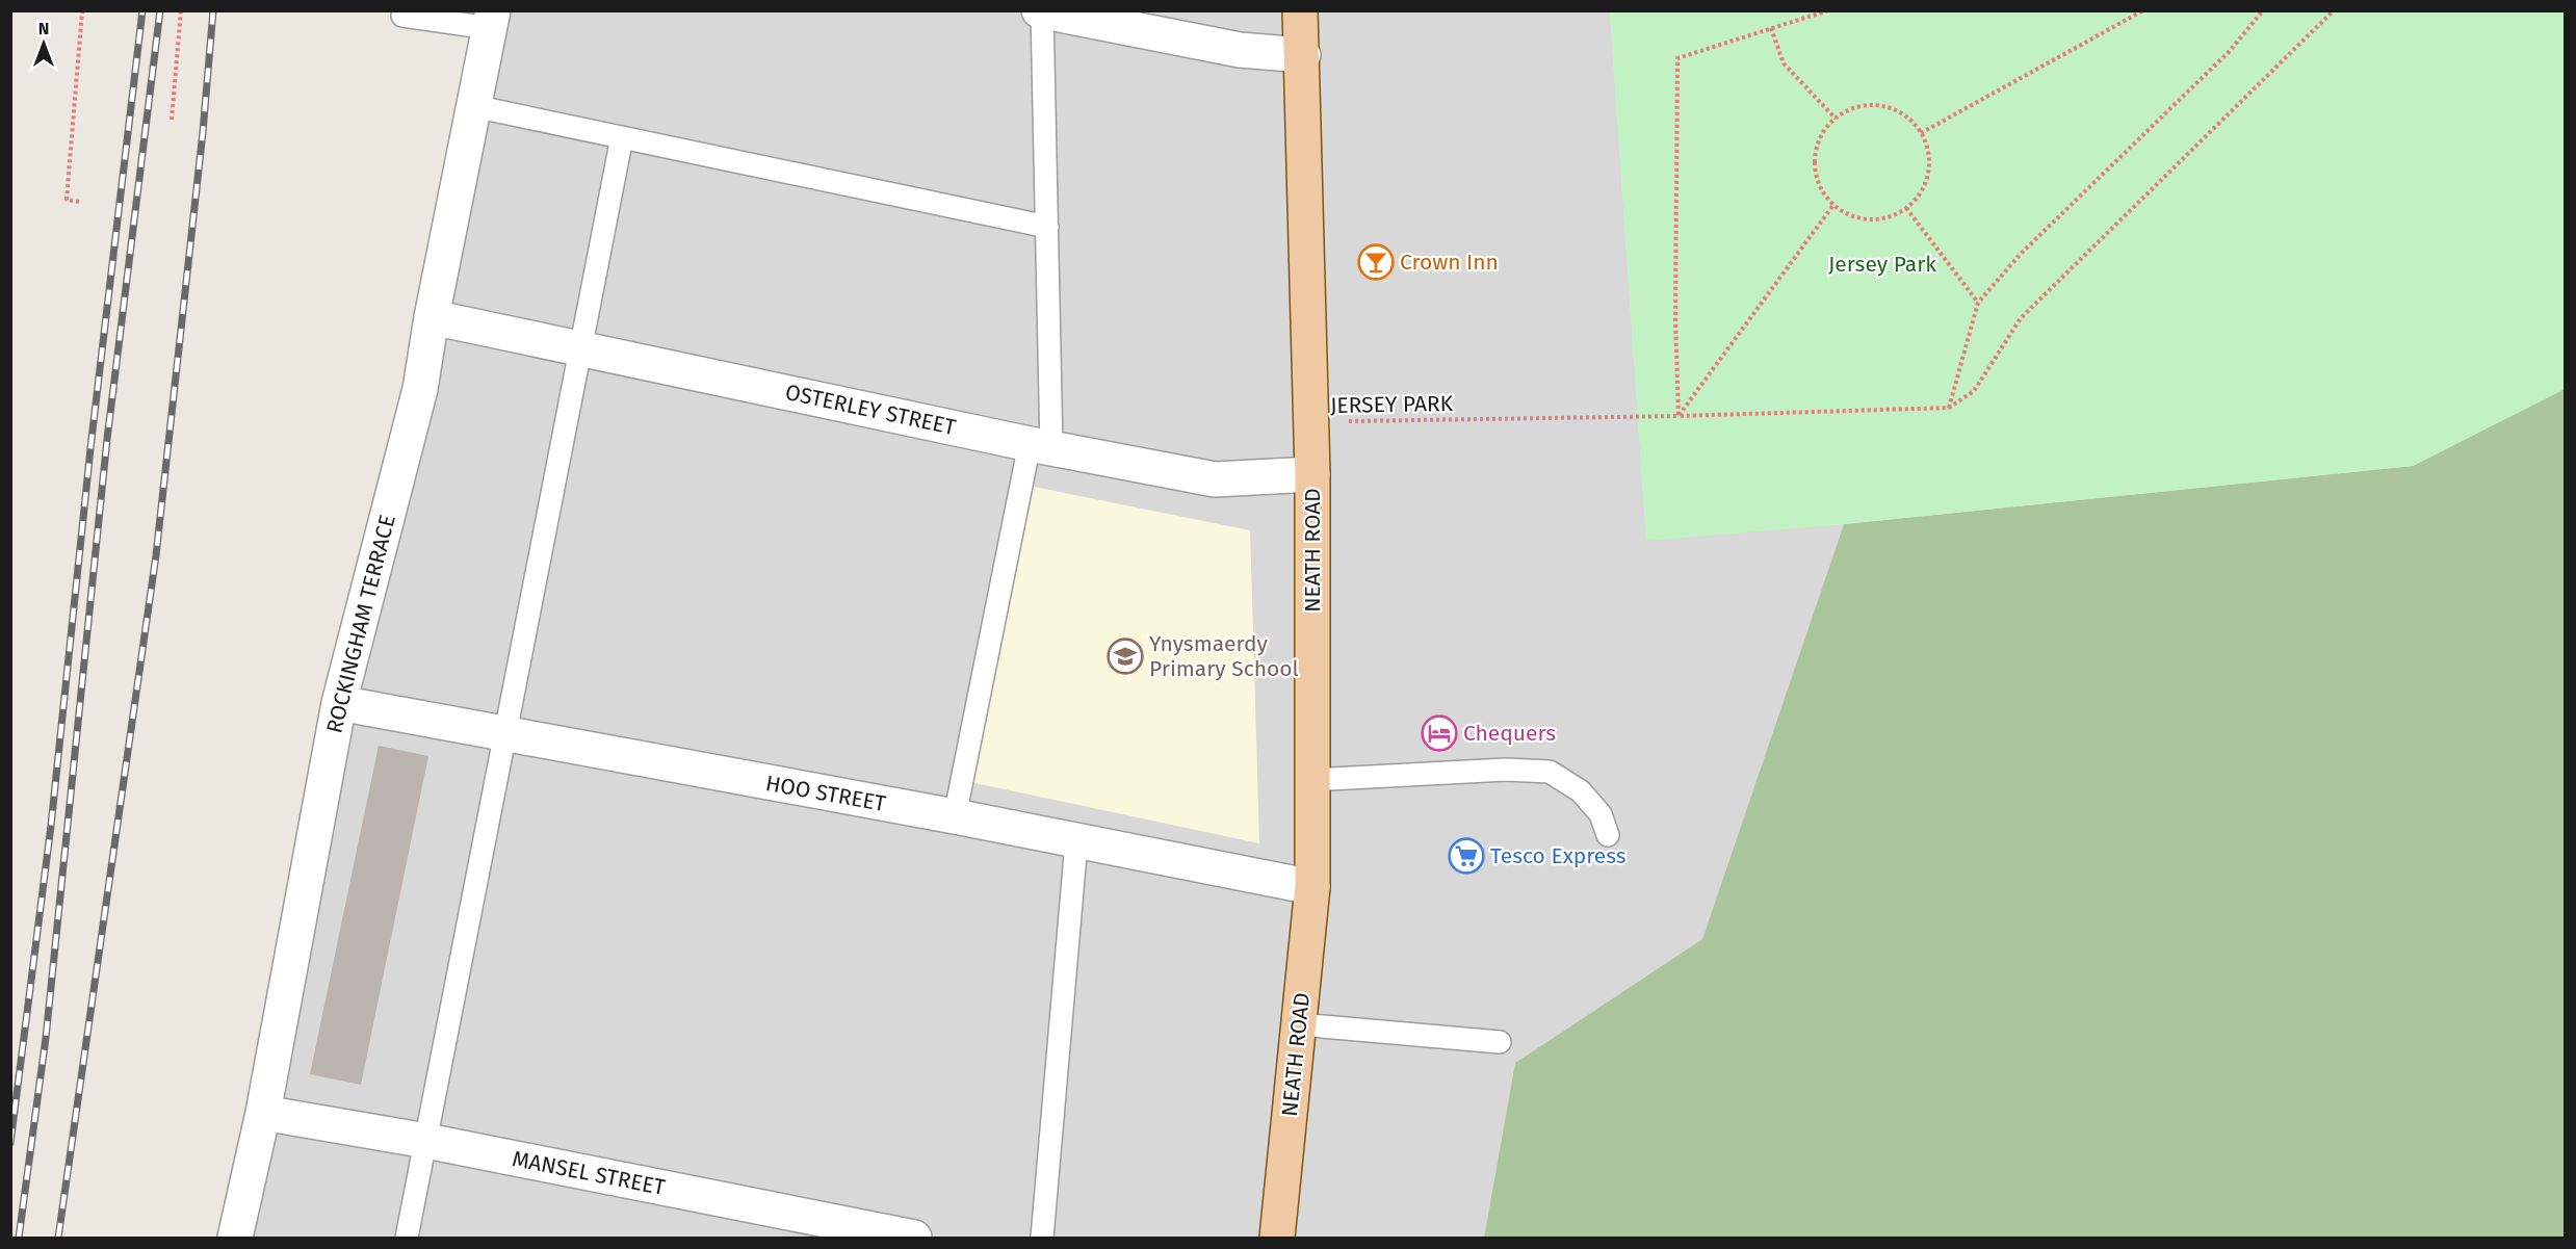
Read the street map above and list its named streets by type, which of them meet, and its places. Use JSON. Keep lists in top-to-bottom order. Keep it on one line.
{"streets":{"main road":["NEATH ROAD"],"street":["OSTERLEY STREET","ROCKINGHAM TERRACE","HOO STREET","MANSEL STREET"],"path":["JERSEY PARK"]},"crossings":[["JERSEY PARK","NEATH ROAD"],["OSTERLEY STREET","NEATH ROAD"],["OSTERLEY STREET","ROCKINGHAM TERRACE"],["NEATH ROAD","HOO STREET"],["ROCKINGHAM TERRACE","HOO STREET"],["ROCKINGHAM TERRACE","MANSEL STREET"]],"parks":["Jersey Park"],"places":{"bar":["Crown Inn"],"school or university":["Ynysmaerdy Primary School"],"hotel":["Chequers"],"supermarket":["Tesco Express"]},"north":"top"}
